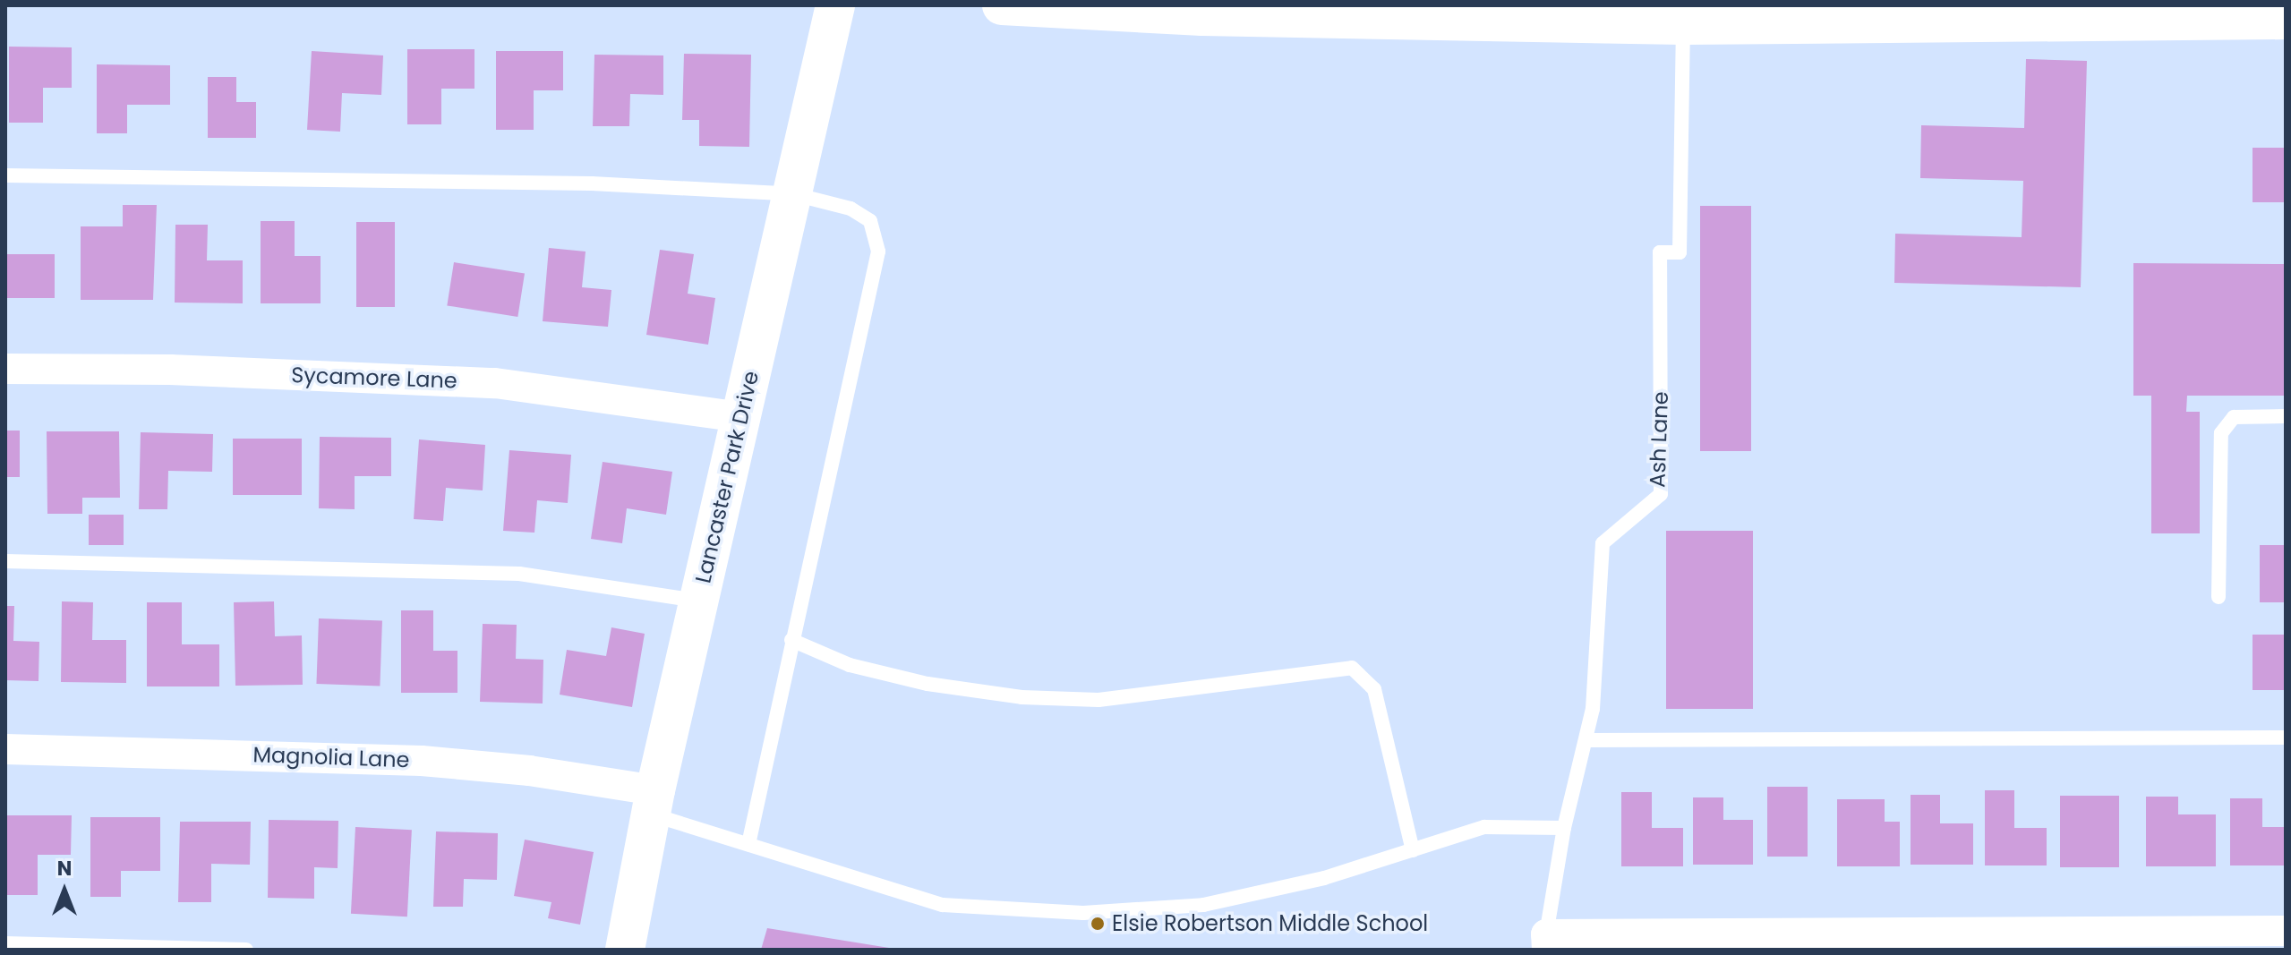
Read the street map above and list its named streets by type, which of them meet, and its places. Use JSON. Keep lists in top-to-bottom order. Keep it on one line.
{"streets":{"main road":["Lancaster Park Drive"],"street":["Sycamore Lane","Magnolia Lane"],"lane":["Ash Lane"]},"crossings":[["Sycamore Lane","Lancaster Park Drive"],["Lancaster Park Drive","Magnolia Lane"]],"places":["Elsie Robertson Middle School"],"north":"top"}
